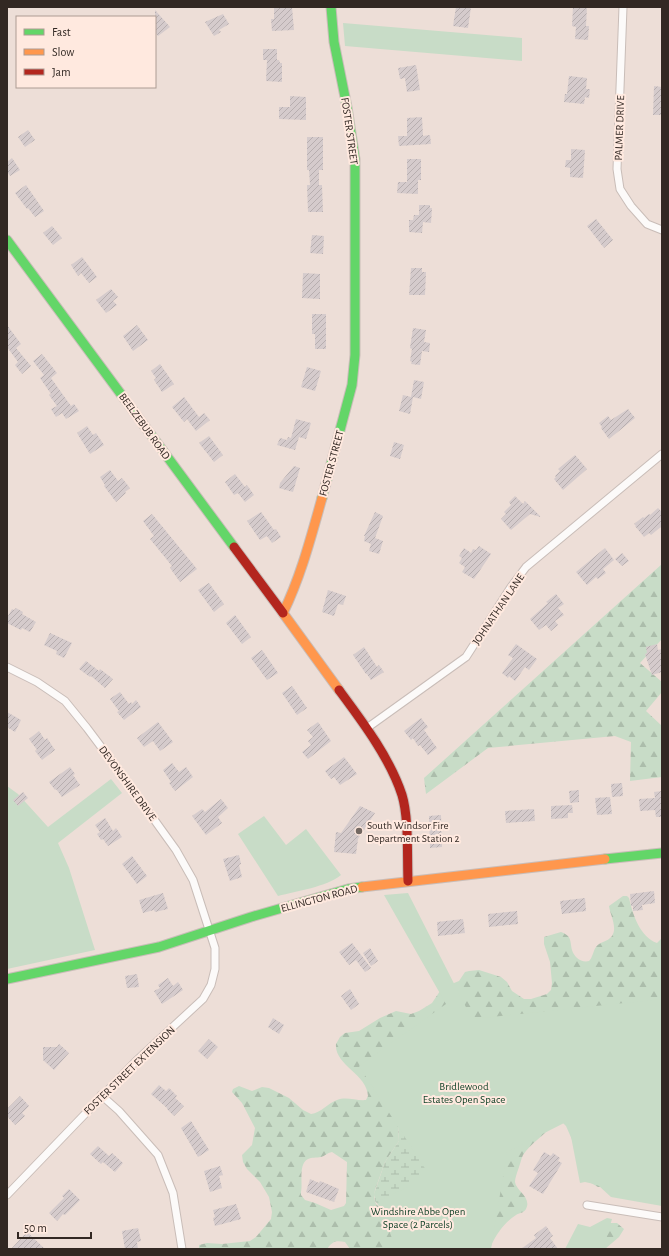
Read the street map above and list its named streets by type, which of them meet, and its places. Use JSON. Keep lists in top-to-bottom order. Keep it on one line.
{"streets":{"street":["PALMER DRIVE","FOSTER STREET","BEELZEBUB ROAD","JOHNATHAN LANE","DEVONSHIRE DRIVE","ELLINGTON ROAD","FOSTER STREET EXTENSION"]},"crossings":[["FOSTER STREET","BEELZEBUB ROAD"],["DEVONSHIRE DRIVE","ELLINGTON ROAD"],["DEVONSHIRE DRIVE","FOSTER STREET EXTENSION"],["ELLINGTON ROAD","FOSTER STREET EXTENSION"]],"parks":["Bridlewood Estates Open Space","Windshire Abbe Open Space (2 Parcels)"],"places":["South Windsor Fire Department Station 2"],"legend":["Fast","Slow","Jam"],"scale_bar":"50 m"}
